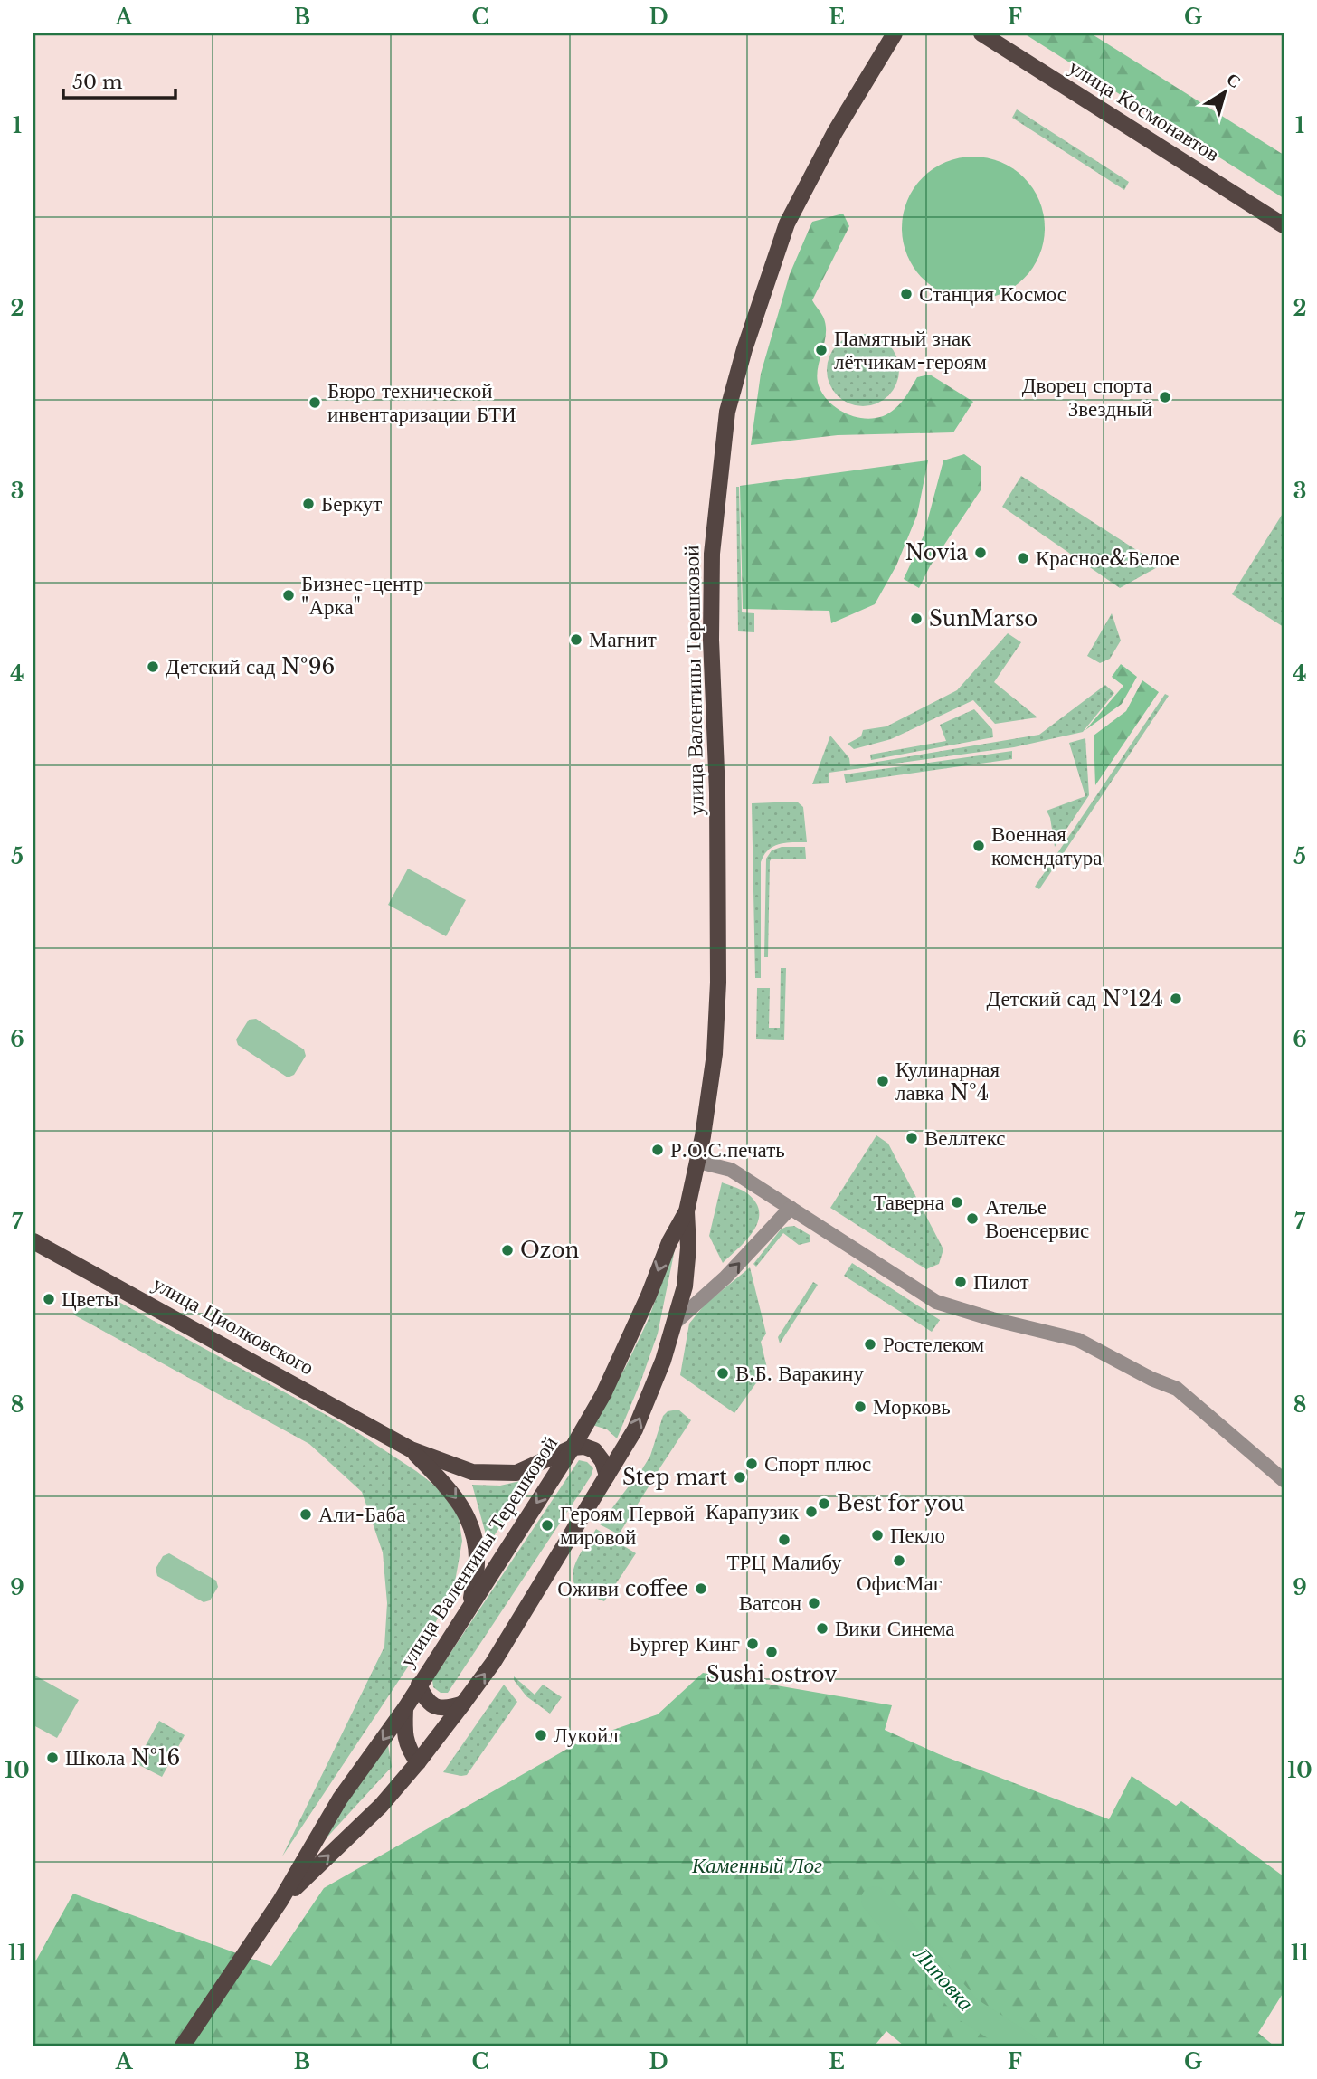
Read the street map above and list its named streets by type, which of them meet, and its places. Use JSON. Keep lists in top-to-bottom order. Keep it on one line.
{"streets":{"main road":["улица Космонавтов","улица Валентины Терешковой","улица Циолковского"]},"water":["Липовка"],"parks":["Каменный Лог"],"places":["Станция Космос","Памятный знак лётчикам-героям","Дворец спорта Звездный","Бюро технической инвентаризации БТИ","Беркут","Novia","Красное&Белое","Бизнес-центр \"Арка\"","SunMarso","Магнит","Детский сад №96","Военная комендатура","Детский сад №124","Кулинарная лавка №4","Веллтекс","Р.О.С.печать","Таверна","Ателье Военсервис","Ozon","Пилот","Цветы","Ростелеком","В.Б. Варакину","Морковь","Спорт плюс","Step mart","Best for you","Карапузик","Али-Баба","Героям Первой мировой","Пекло","ТРЦ Малибу","ОфисМаг","Оживи coffee","Ватсон","Вики Синема","Бургер Кинг","Sushi ostrov","Лукойл","Школа №16"],"scale_bar":"50 m","north":"top right","grid":{"columns":["A","B","C","D","E","F","G"],"rows":["1","2","3","4","5","6","7","8","9","10","11"]}}
